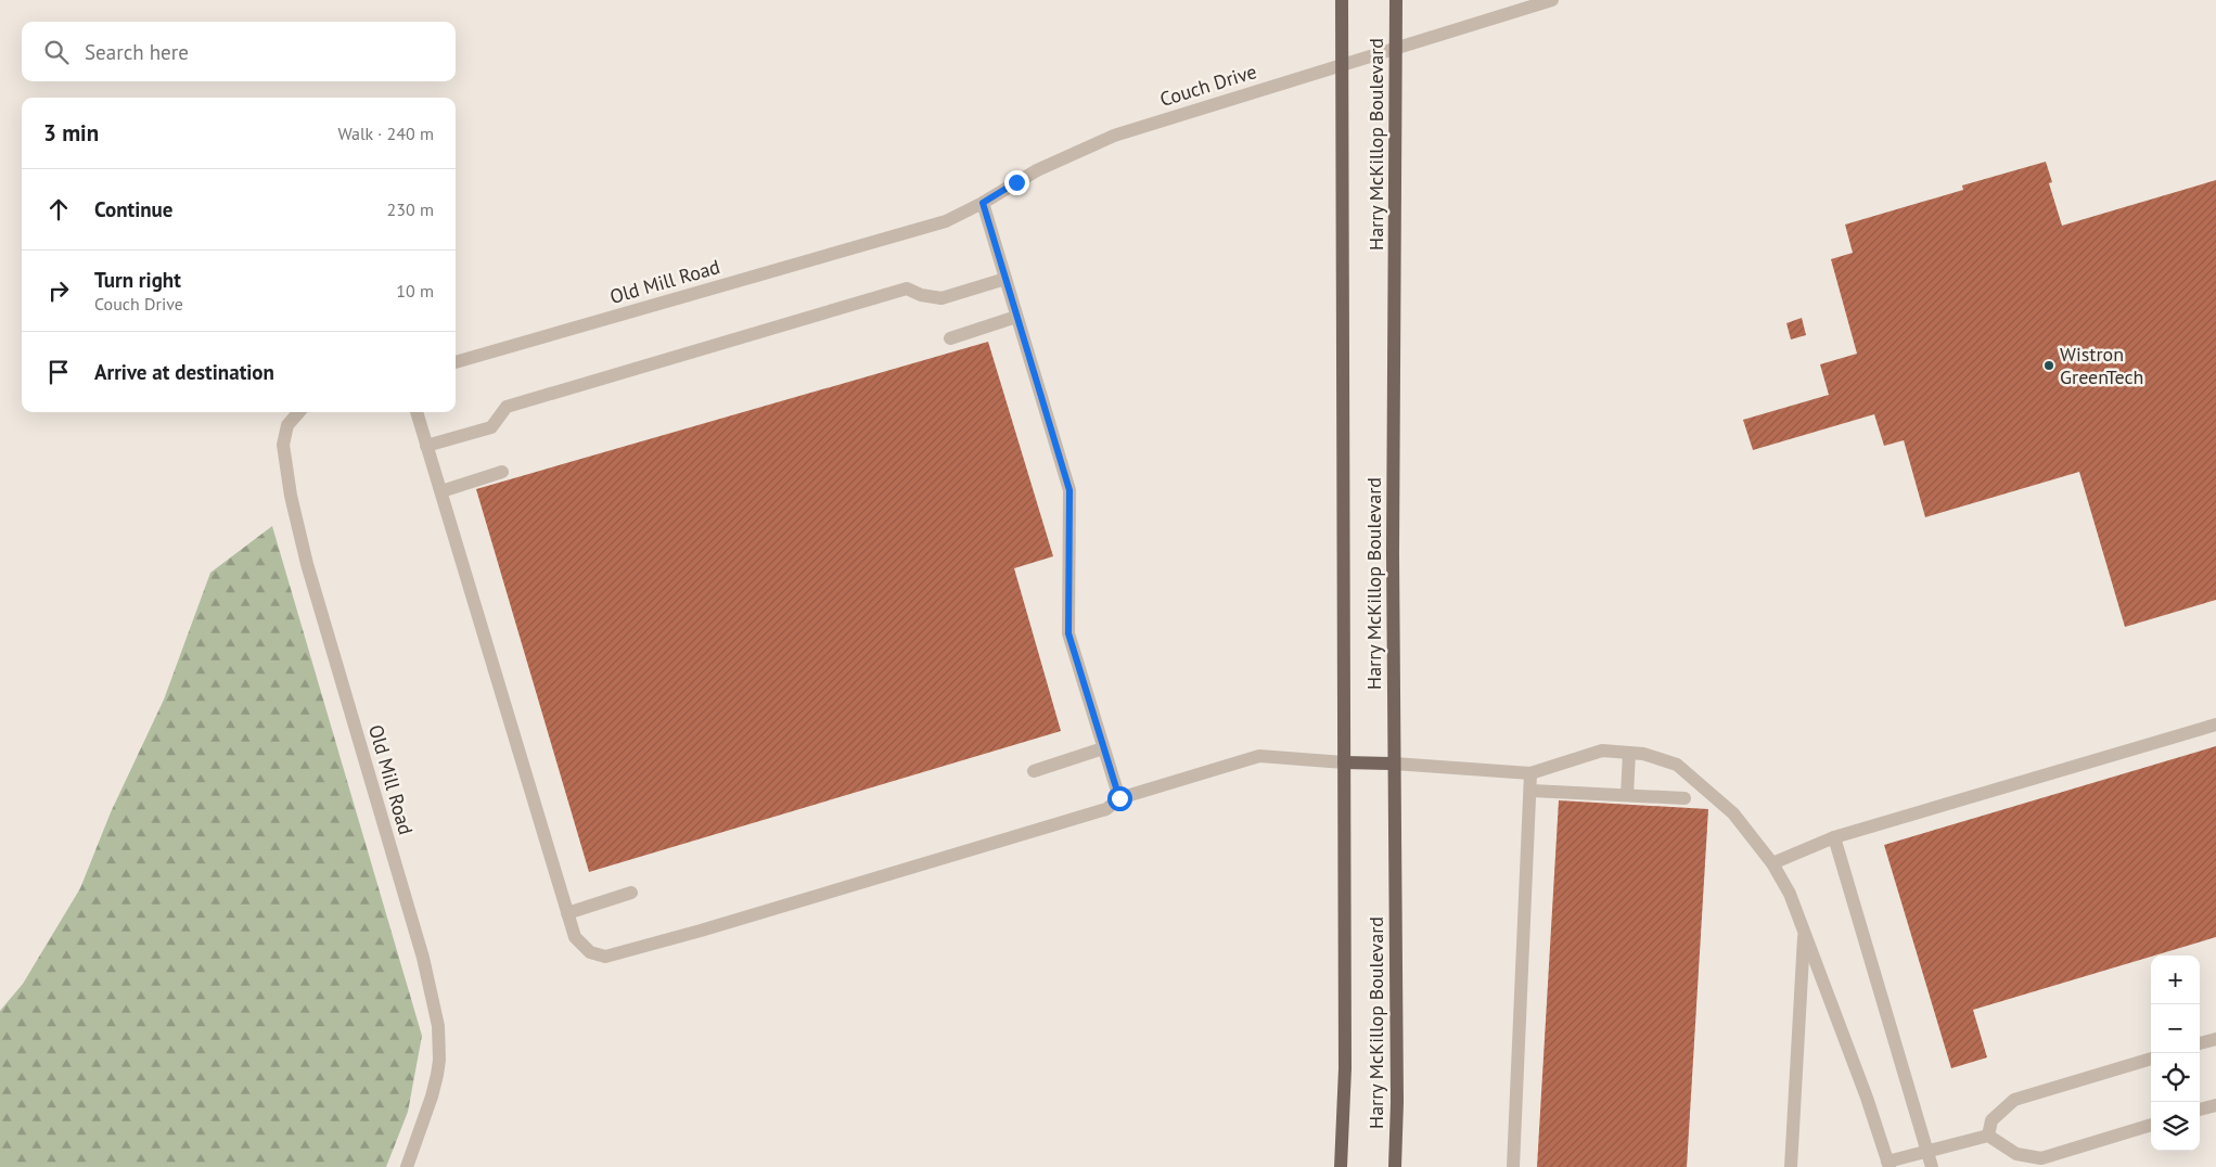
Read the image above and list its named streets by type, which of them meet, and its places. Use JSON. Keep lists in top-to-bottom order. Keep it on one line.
{"streets":{"main road":["Harry McKillop Boulevard"],"street":["Couch Drive","Old Mill Road"]},"crossings":[["Couch Drive","Harry McKillop Boulevard"],["Couch Drive","Old Mill Road"]],"places":["Wistron GreenTech"],"page":{"search":"Search here","heading":["3 min","Walk · 240 m"],"list":[["Continue","230 m"],["Turn right","Couch Drive","10 m"],"Arrive at destination"],"map_buttons":["+","−"]}}
